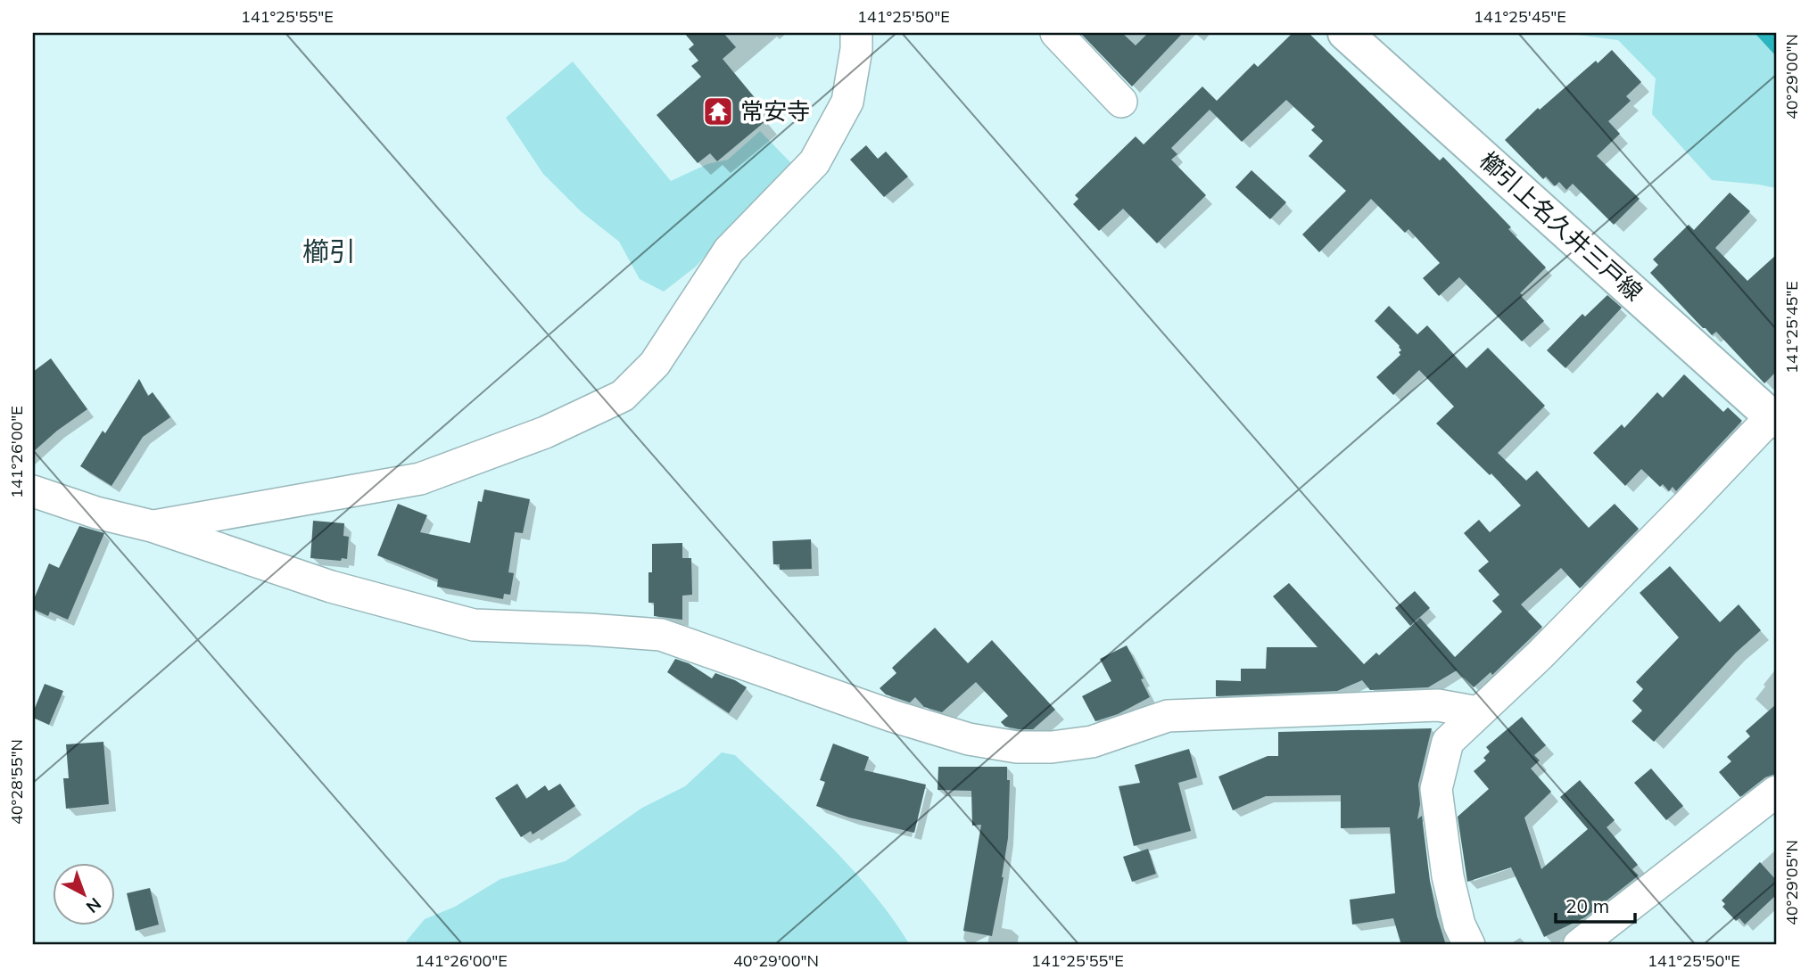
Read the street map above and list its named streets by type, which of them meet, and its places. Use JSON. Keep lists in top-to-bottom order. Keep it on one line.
{"streets":{"main road":["櫛引上名久井三戸線"]},"districts":["櫛引"],"places":{"temple":["常安寺"]},"scale_bar":"20 m","north":"bottom right","coordinates":["141°25'55\"E","141°25'50\"E","141°25'45\"E","40°29'00\"N","141°26'00\"E","40°28'55\"N","40°29'05\"N"]}
